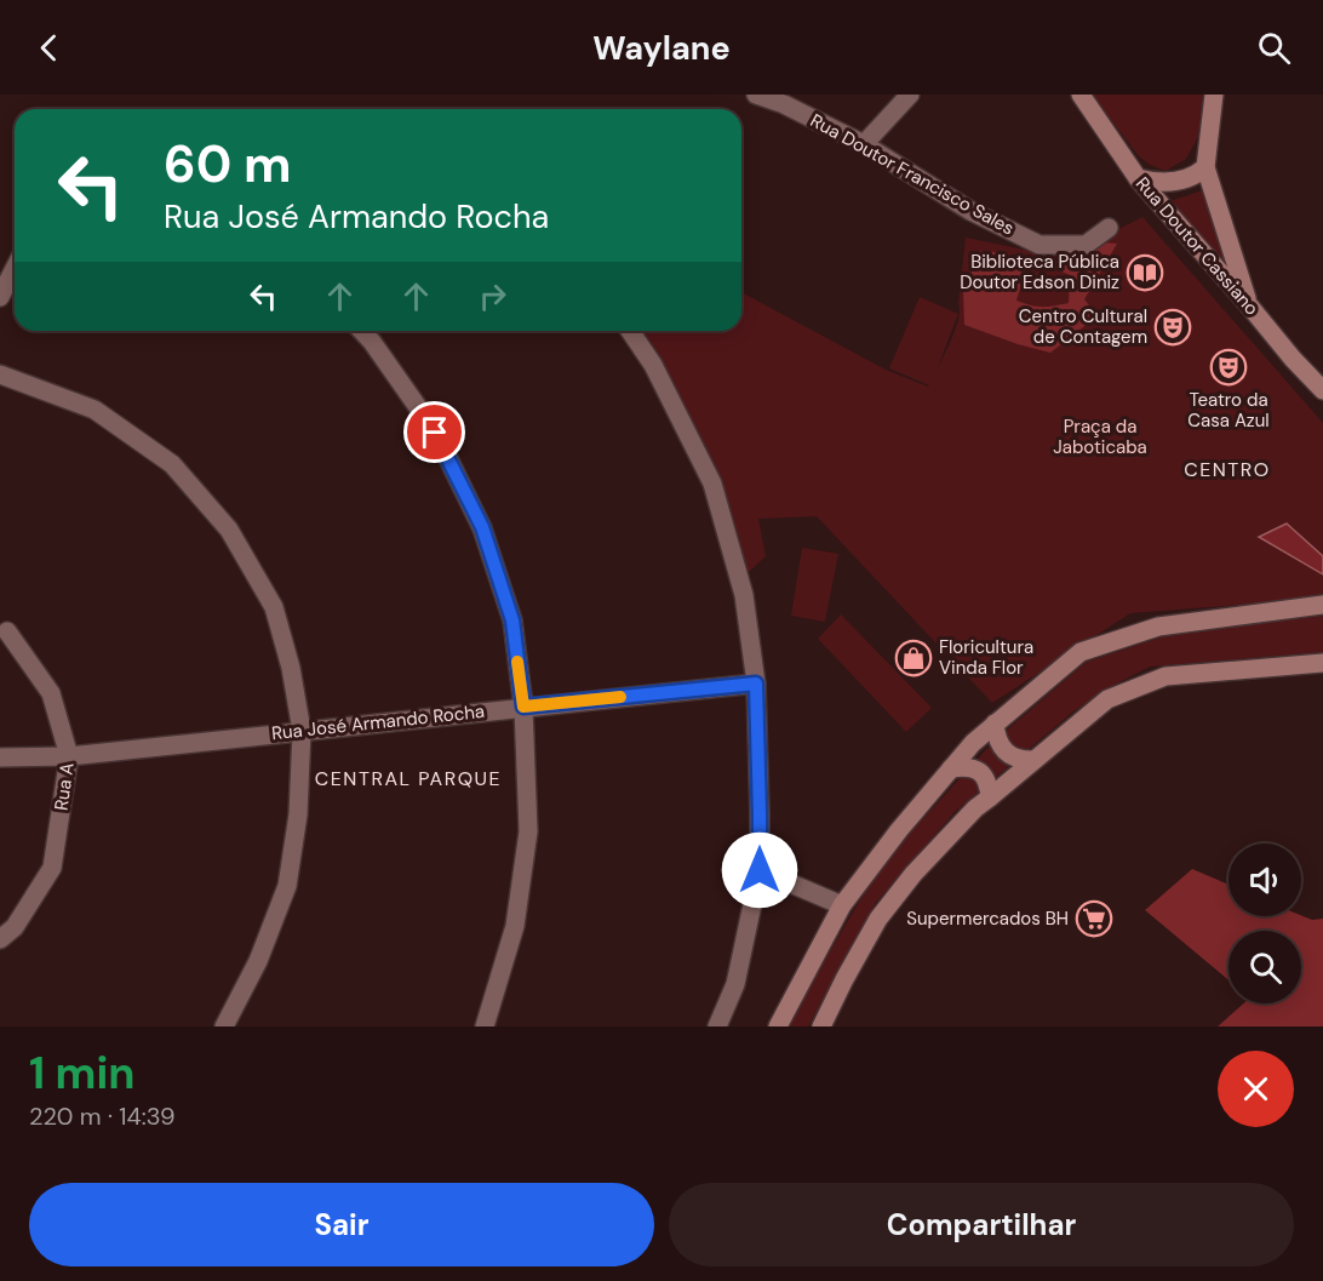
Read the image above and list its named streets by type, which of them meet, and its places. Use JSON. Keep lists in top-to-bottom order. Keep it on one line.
{"streets":{"street":["Rua Doutor Francisco Sales","Rua Doutor Cassiano","Rua José Armando Rocha","Rua A"]},"crossings":[["Rua José Armando Rocha","Rua A"]],"districts":["CENTRO","CENTRAL PARQUE"],"parks":["Praça da Jaboticaba"],"places":{"library":["Biblioteca Pública Doutor Edson Diniz"],"theatre":["Centro Cultural de Contagem","Teatro da Casa Azul"],"shop":["Floricultura Vinda Flor"],"supermarket":["Supermercados BH"]},"page":{"header":"Waylane","turn":["60 m","Rua José Armando Rocha"],"heading":["1 min","220 m · 14:39"],"buttons":["Sair","Compartilhar"]}}
